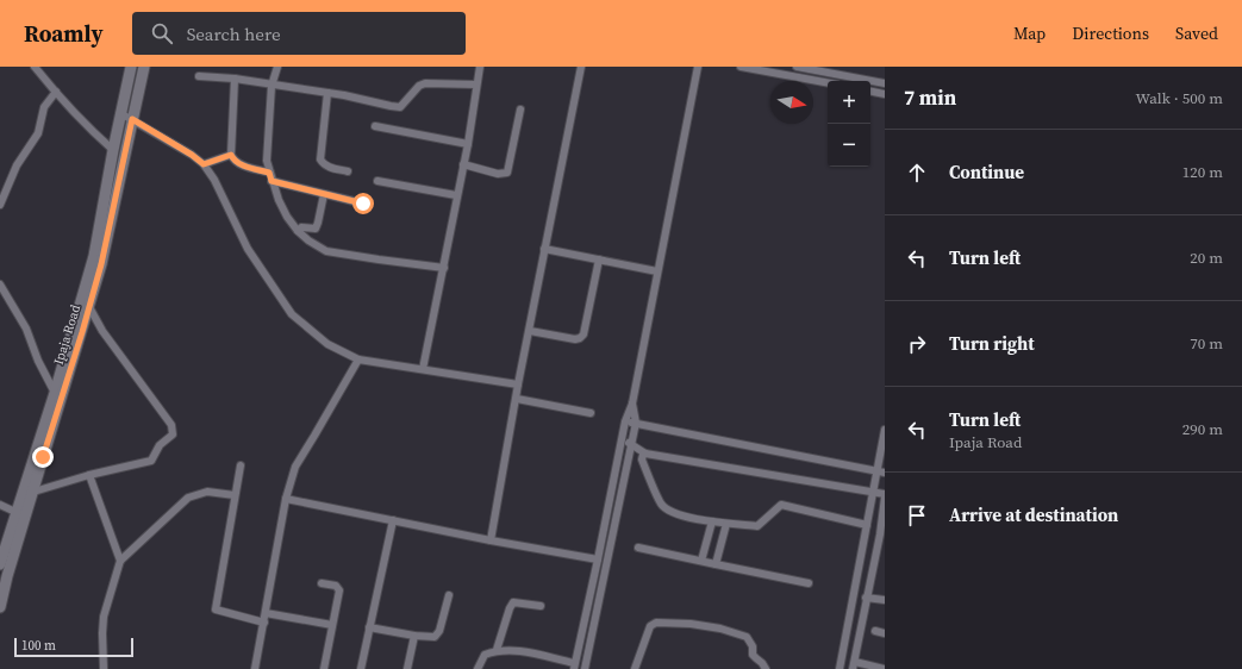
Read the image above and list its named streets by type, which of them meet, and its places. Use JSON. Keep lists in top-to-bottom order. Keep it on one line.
{"streets":{"main road":["Ipaja Road"]},"scale_bar":"100 m","north":"right","page":{"header":"Roamly","search":"Search here","nav":["Map","Directions","Saved"],"heading":["7 min","Walk · 500 m"],"map_buttons":["+","−"],"list":[["Continue","120 m"],["Turn left","20 m"],["Turn right","70 m"],["Turn left","Ipaja Road","290 m"],"Arrive at destination"],"scale":"100 m"}}
